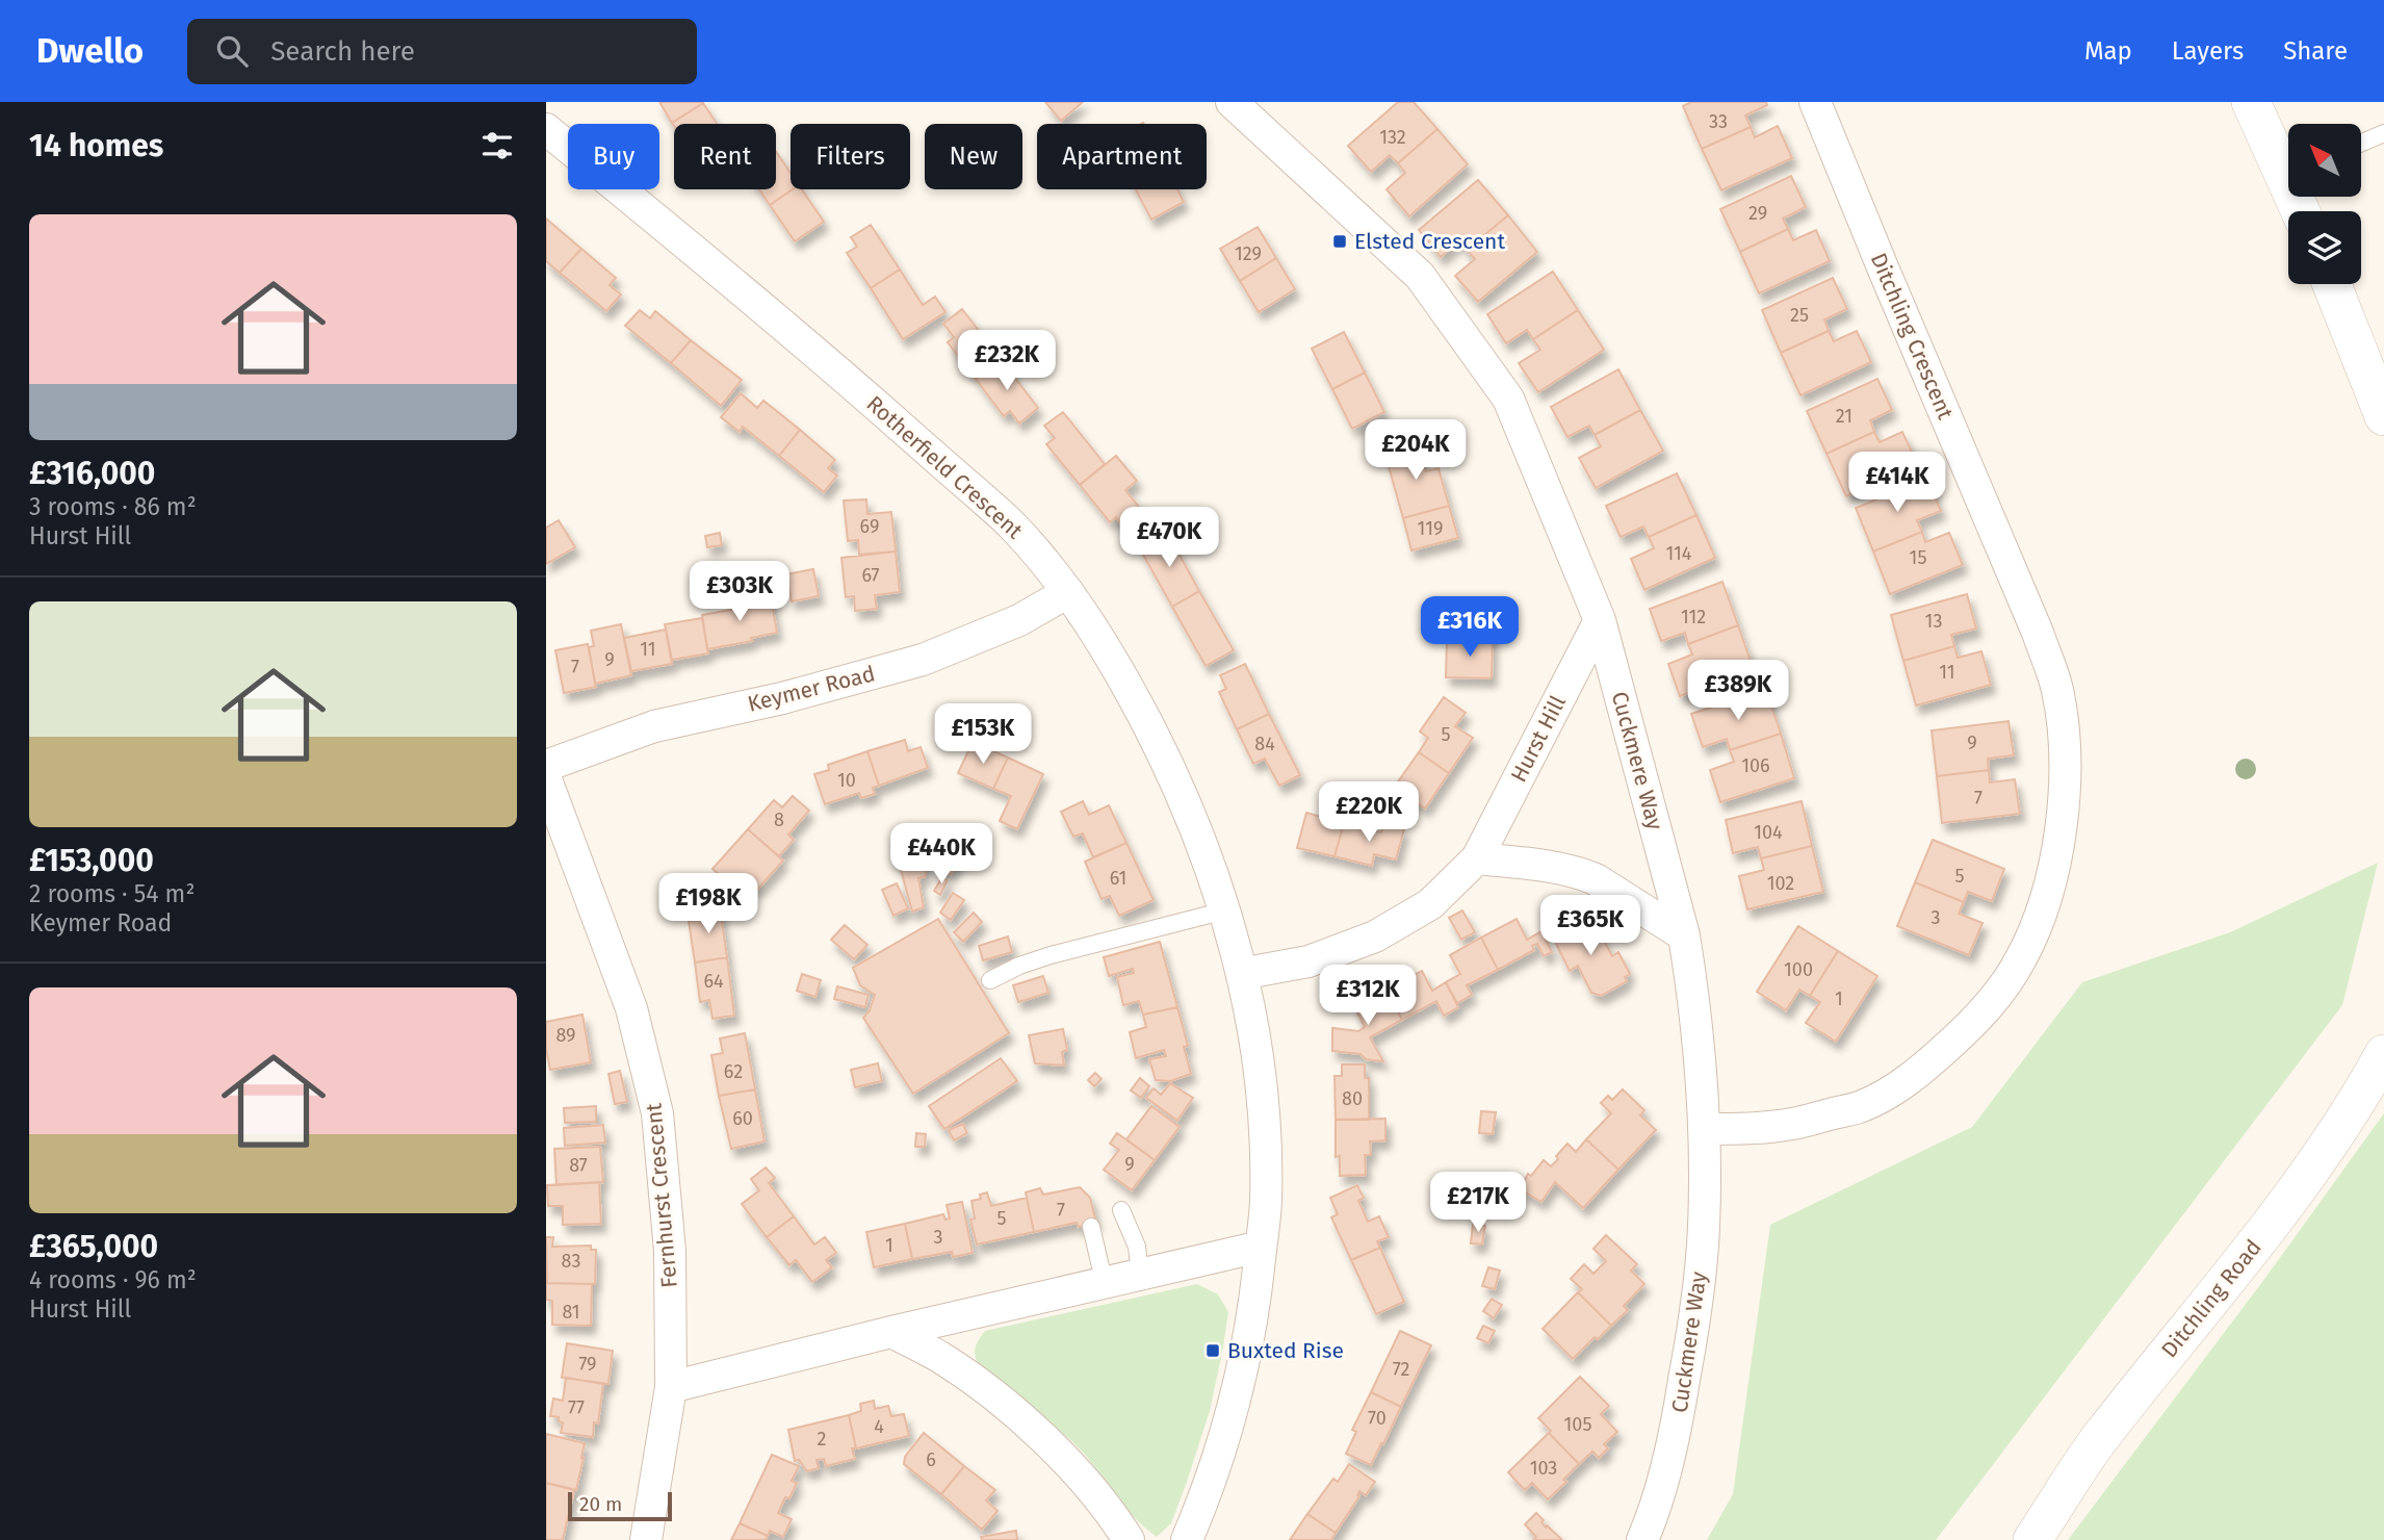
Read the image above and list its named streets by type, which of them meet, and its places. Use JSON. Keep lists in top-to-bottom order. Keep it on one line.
{"streets":{"street":["Ditchling Crescent","Rotherfield Crescent","Keymer Road","Hurst Hill","Cuckmere Way","Fernhurst Crescent","Ditchling Road"]},"crossings":[["Ditchling Crescent","Cuckmere Way"],["Rotherfield Crescent","Keymer Road"],["Rotherfield Crescent","Hurst Hill"],["Hurst Hill","Cuckmere Way"]],"places":{"transit":["Elsted Crescent","Buxted Rise"]},"house_numbers":["33","132","29","129","25","21","69","119","114","15","67","112","13","11","9","7","11","5","9","84","106","10","7","8","104","5","61","102","3","100","64","1","89","62","80","60","9","87","7","5","3","1","83","81","79","72","77","70","105","4","2","6","103"],"scale_bar":"20 m","north":"top left","page":{"header":"Dwello","search":"Search here","nav":["Map","Layers","Share"],"heading":"14 homes","chip":["Buy","Rent","Filters","New","Apartment"],"list":[{"name":"£316,000","note":"3 rooms · 86 m² · Hurst Hill"},{"name":"£153,000","note":"2 rooms · 54 m² · Keymer Road"},{"name":"£365,000","note":"4 rooms · 96 m² · Hurst Hill"}],"price":["£232K","£204K","£414K","£470K","£303K","£316K","£389K","£153K","£220K","£440K","£198K","£365K","£312K","£217K"],"scale":"20 m"}}
